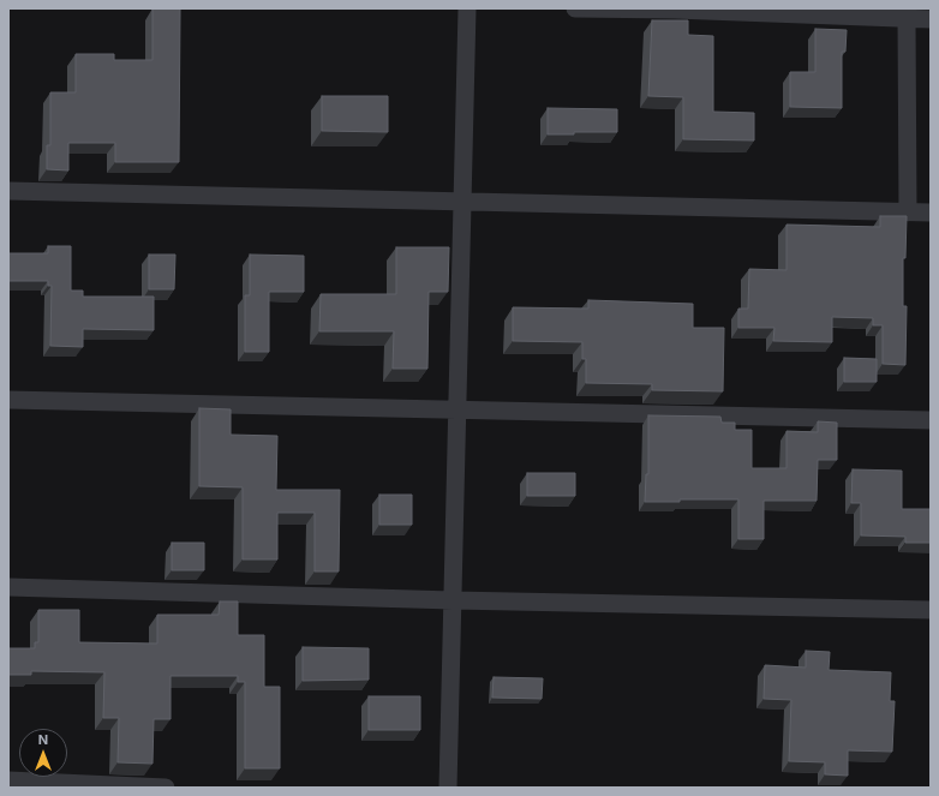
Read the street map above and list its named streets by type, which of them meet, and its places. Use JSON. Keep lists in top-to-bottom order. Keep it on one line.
{"north":"top"}
